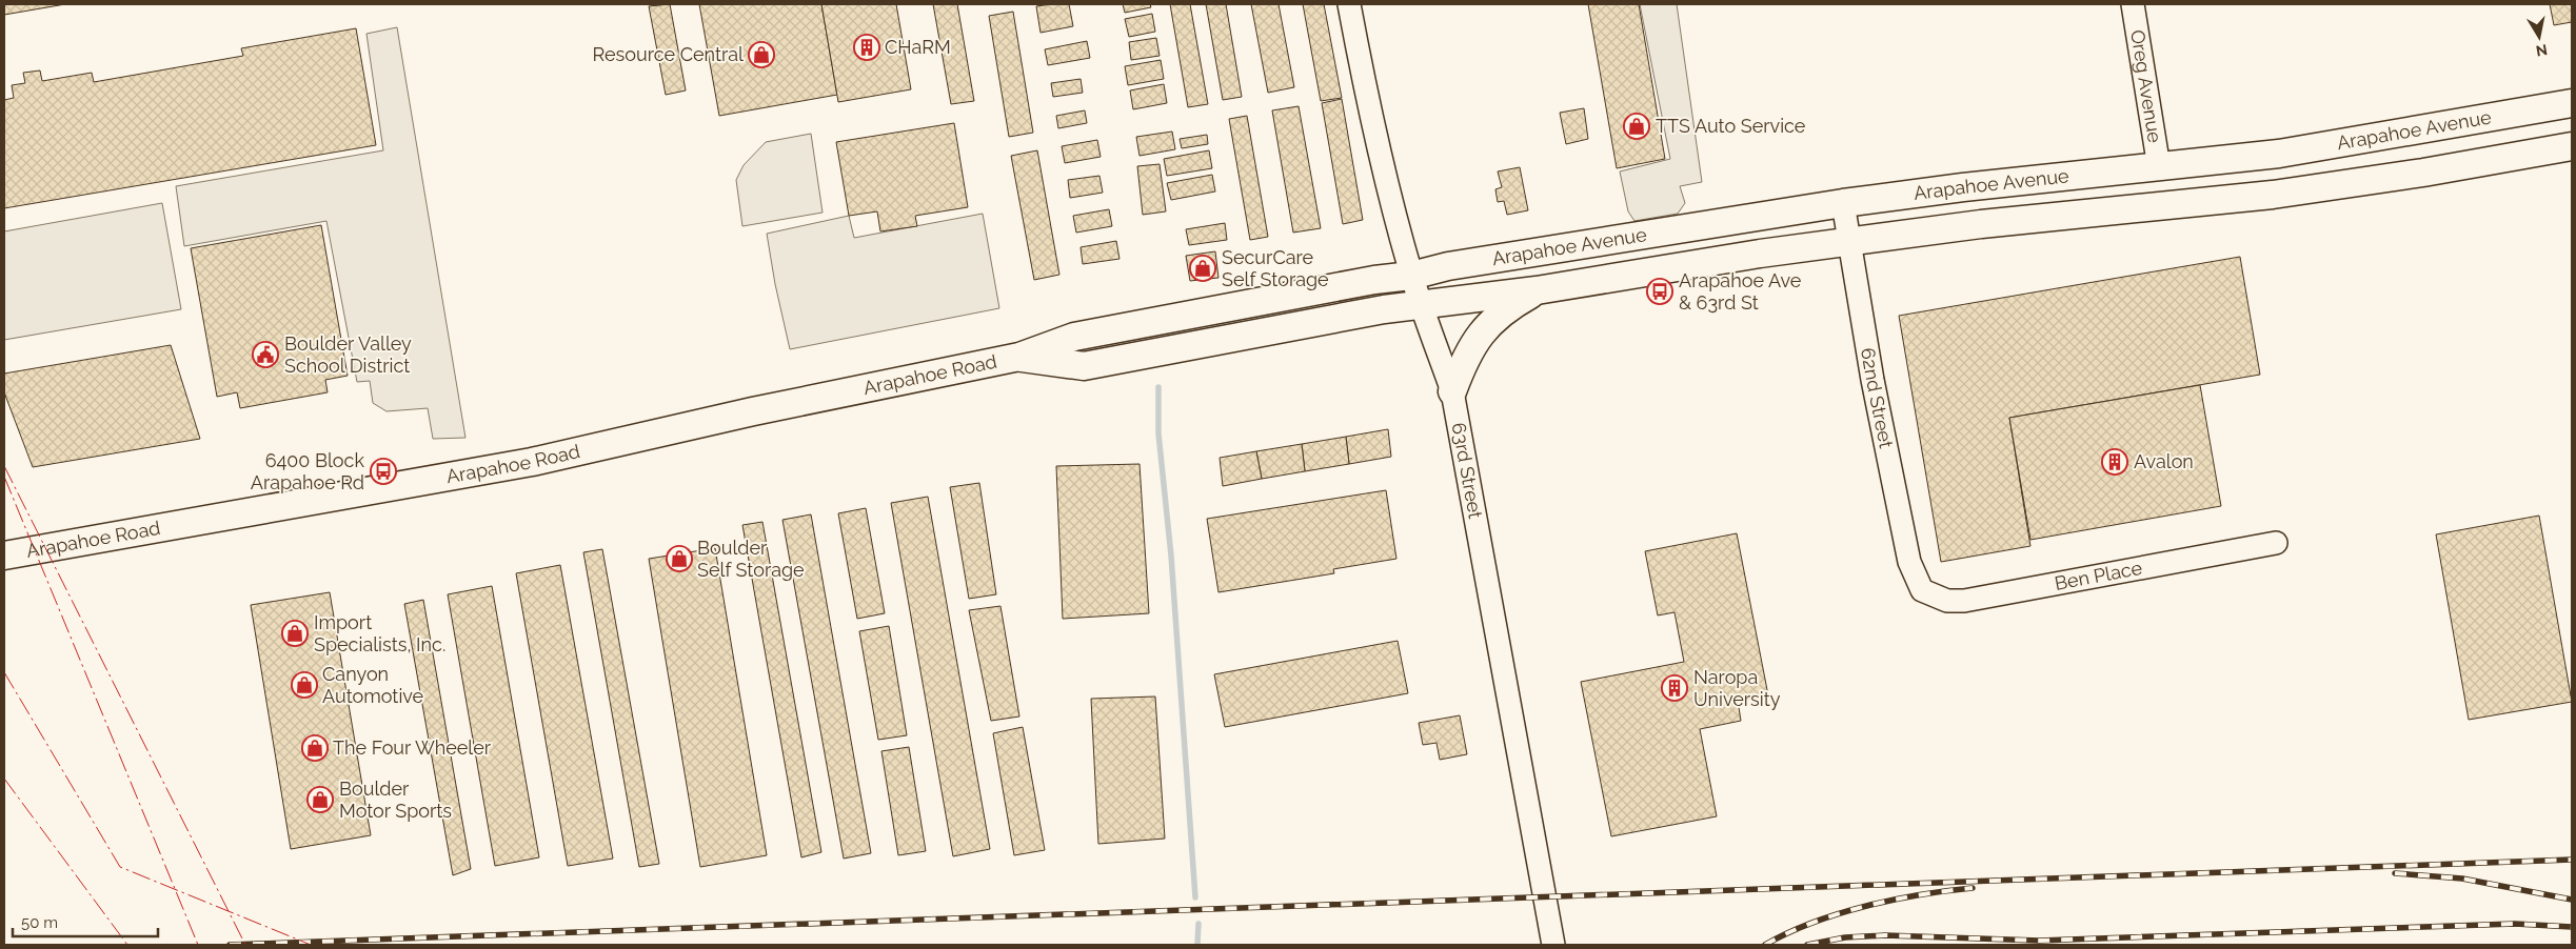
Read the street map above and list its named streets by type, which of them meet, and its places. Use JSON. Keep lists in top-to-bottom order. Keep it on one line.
{"streets":{"main road":["Arapahoe Avenue","Arapahoe Road"],"street":["Oreg Avenue","62nd Street","63rd Street","Ben Place"]},"crossings":[["Oreg Avenue","Arapahoe Avenue"],["Arapahoe Avenue","Arapahoe Road"],["Arapahoe Avenue","62nd Street"],["Arapahoe Avenue","63rd Street"],["Arapahoe Road","63rd Street"],["62nd Street","Ben Place"]],"places":{"building":["CHaRM","Avalon","Naropa University"],"shop":["Resource Central","TTS Auto Service","SecurCare Self Storage","Boulder Self Storage","Import Specialists, Inc.","Canyon Automotive","The Four Wheeler","Boulder Motor Sports"],"bus stop":["Arapahoe Ave & 63rd St","6400 Block Arapahoe Rd"],"public building":["Boulder Valley School District"]},"scale_bar":"50 m","north":"bottom"}
